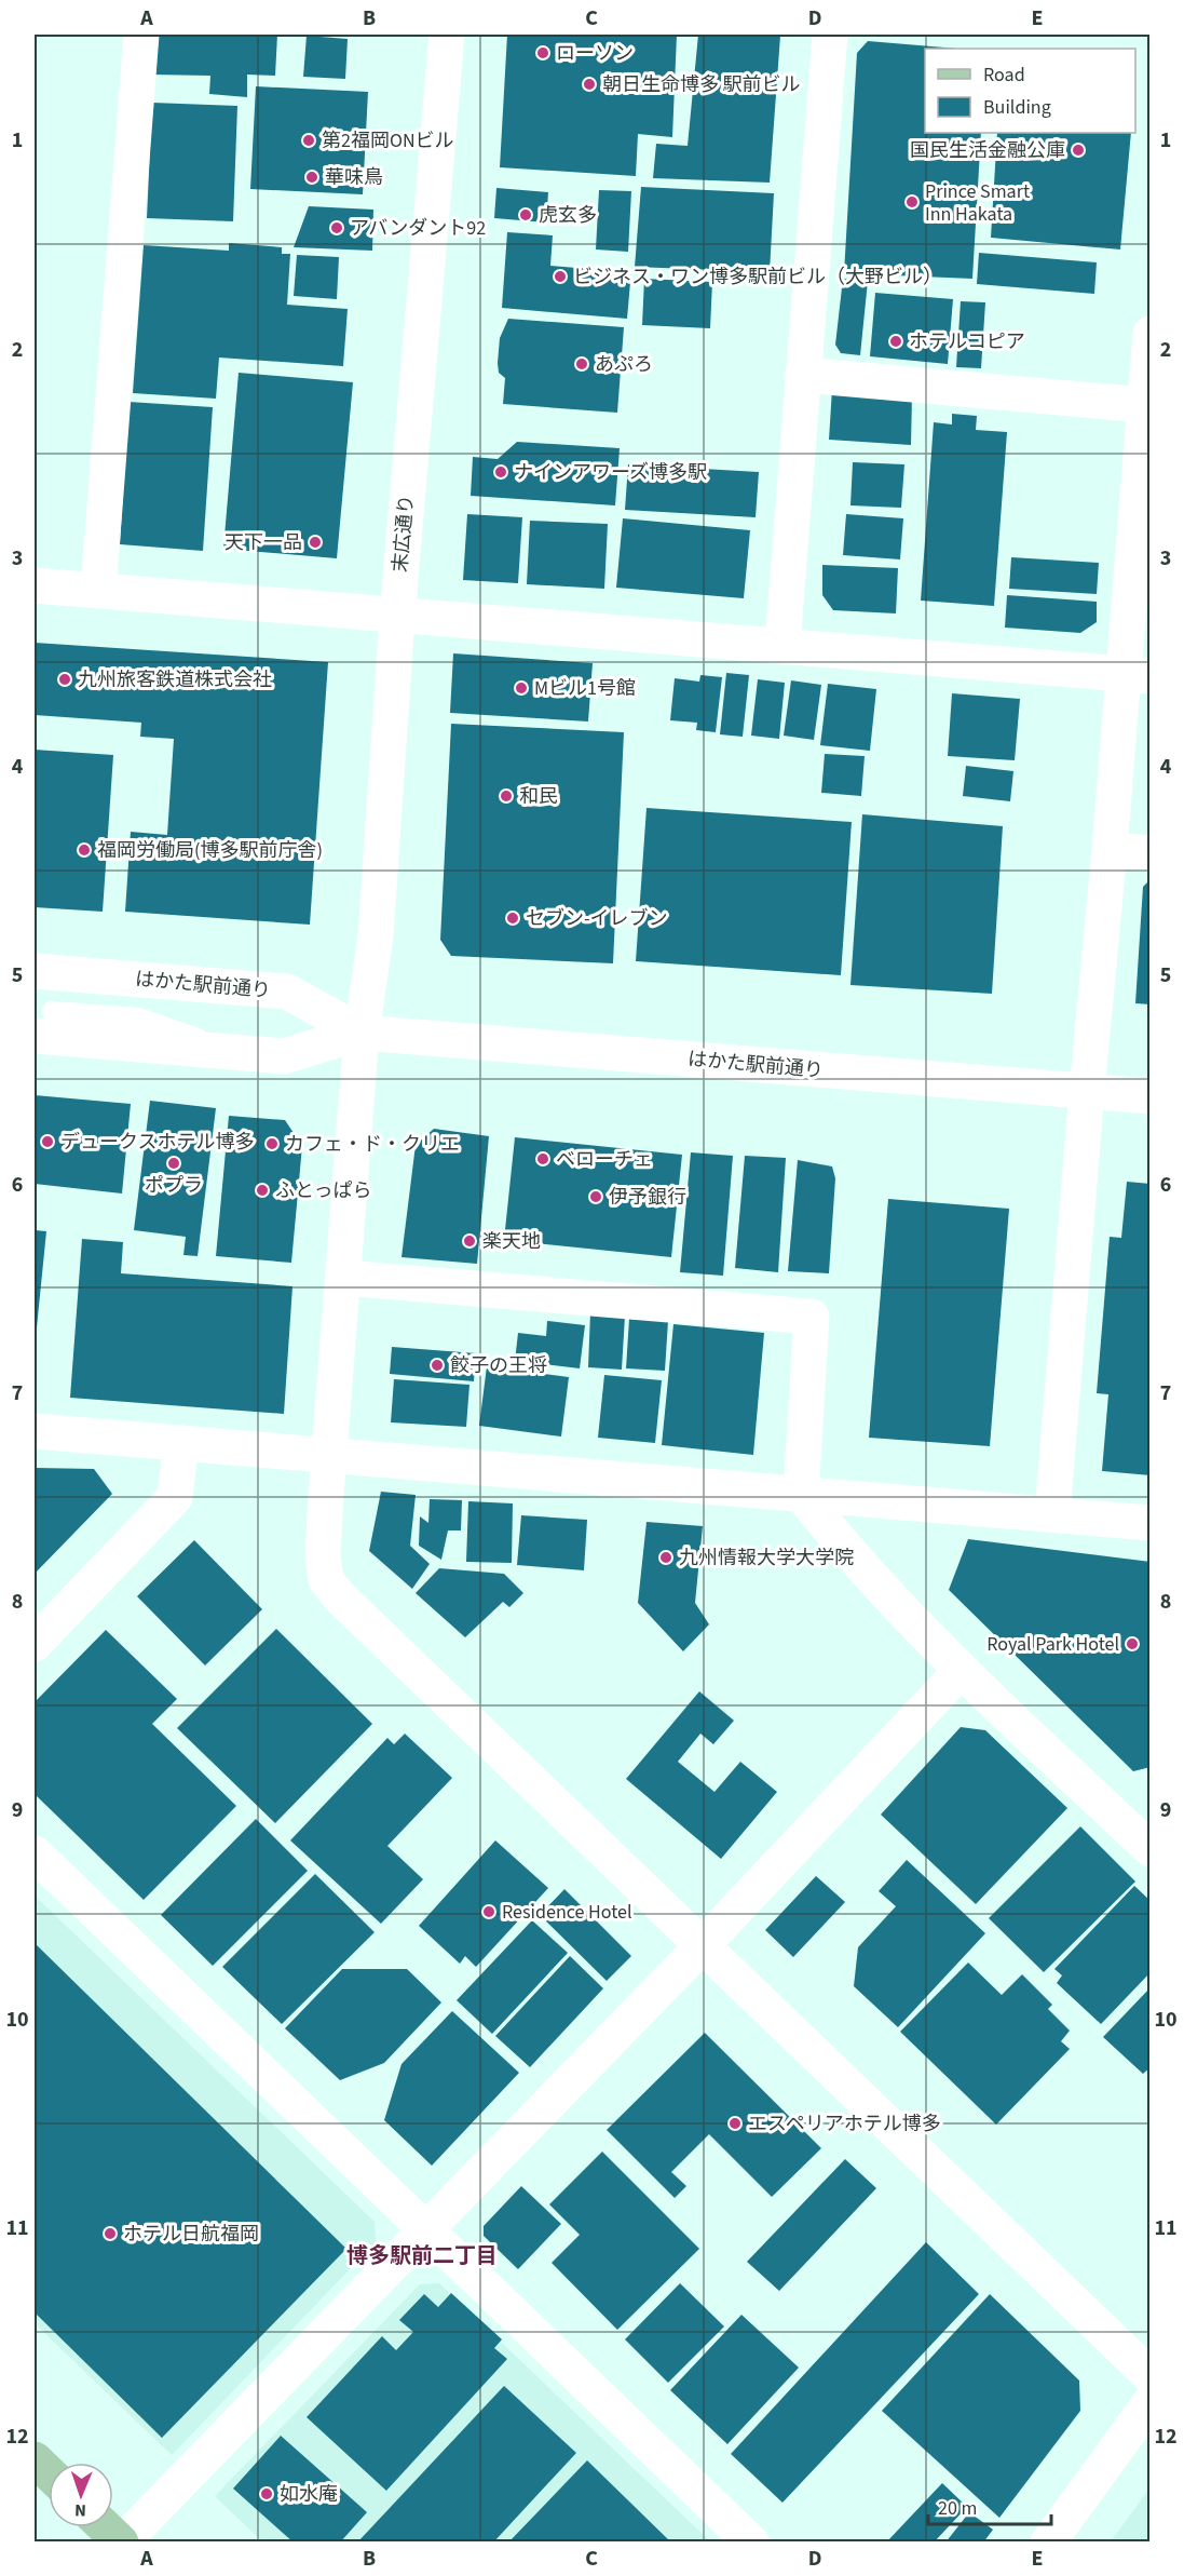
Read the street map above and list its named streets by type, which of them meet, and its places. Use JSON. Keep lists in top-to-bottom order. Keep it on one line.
{"streets":{"street":["末広通り","はかた駅前通り"]},"crossings":[["末広通り","はかた駅前通り"]],"districts":["博多駅前二丁目"],"places":["ローソン","朝日生命博多 駅前ビル","第2福岡ONビル","国民生活金融公庫","華味鳥","Prince Smart Inn Hakata","虎玄多","アバンダント92","ビジネス・ワン博多駅前ビル（大野ビル）","ホテルコピア","あぷろ","ナインアワーズ博多駅","天下一品","九州旅客鉄道株式会社","Mビル1号館","和民","福岡労働局(博多駅前庁舎)","セブン-イレブン","デュークスホテル博多","カフェ・ド・クリエ","ベローチェ","ポプラ","ふとっぱら","伊予銀行","楽天地","餃子の王将","九州情報大学大学院","Royal Park Hotel","Residence Hotel","エスペリアホテル博多","ホテル日航福岡","如水庵"],"legend":["Road","Building"],"scale_bar":"20 m","north":"bottom","grid":{"columns":["A","B","C","D","E"],"rows":["1","2","3","4","5","6","7","8","9","10","11","12"]}}
